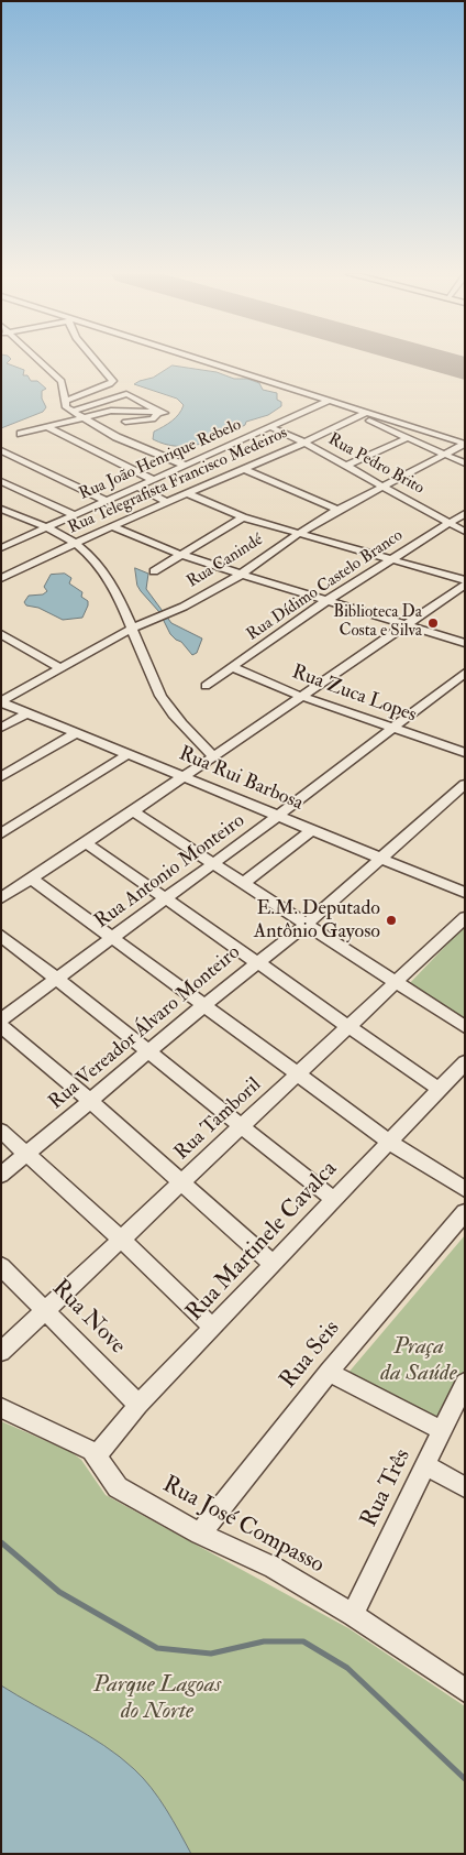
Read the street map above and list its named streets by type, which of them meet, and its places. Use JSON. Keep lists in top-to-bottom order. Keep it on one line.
{"streets":{"street":["Rua João Henrique Rebelo","Rua Pedro Brito","Rua Telegrafista Francisco Medeiros","Rua Canindé","Rua Dídimo Castelo Branco","Rua Zuca Lopes","Rua Rui Barbosa","Rua Antonio Monteiro","Rua Vereador Álvaro Monteiro","Rua Tamboril","Rua Martinele Cavalca","Rua Nove","Rua Seis","Rua Três","Rua José Compasso"]},"crossings":[["Rua João Henrique Rebelo","Rua Pedro Brito"],["Rua Pedro Brito","Rua Telegrafista Francisco Medeiros"],["Rua Pedro Brito","Rua Canindé"],["Rua Pedro Brito","Rua Dídimo Castelo Branco"],["Rua Canindé","Rua Rui Barbosa"],["Rua Dídimo Castelo Branco","Rua Zuca Lopes"],["Rua Zuca Lopes","Rua Antonio Monteiro"],["Rua Rui Barbosa","Rua Antonio Monteiro"],["Rua Rui Barbosa","Rua Vereador Álvaro Monteiro"],["Rua Tamboril","Rua Nove"],["Rua Martinele Cavalca","Rua Nove"],["Rua Martinele Cavalca","Rua José Compasso"],["Rua Seis","Rua José Compasso"],["Rua Três","Rua José Compasso"]],"parks":["Praça da Saúde","Parque Lagoas do Norte"],"places":["Biblioteca Da Costa e Silva","E.M. Deputado Antônio Gayoso"]}
